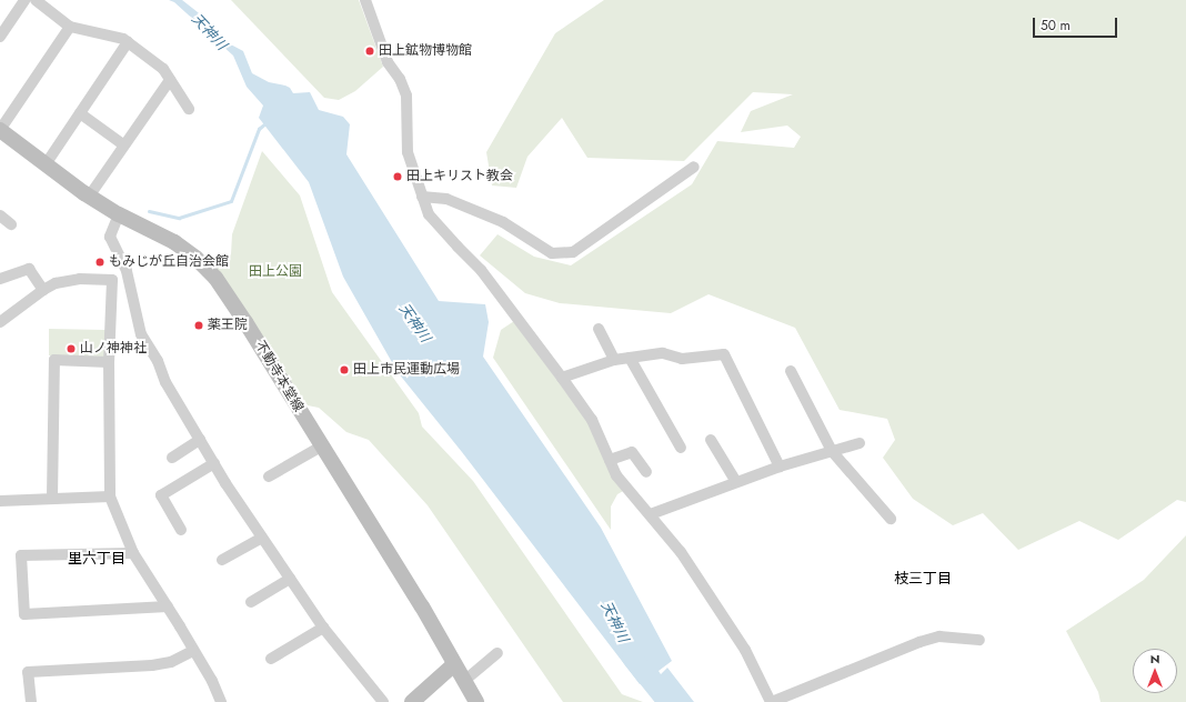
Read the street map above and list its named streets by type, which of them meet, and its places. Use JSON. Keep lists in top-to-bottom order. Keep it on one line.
{"streets":{"main road":["不動寺本堂線"]},"districts":["里六丁目","枝三丁目"],"water":["天神川"],"parks":["田上公園"],"places":["田上鉱物博物館","田上キリスト教会","もみじが丘自治会館","薬王院","山ノ神神社","田上市民運動広場"],"scale_bar":"50 m","north":"top"}
